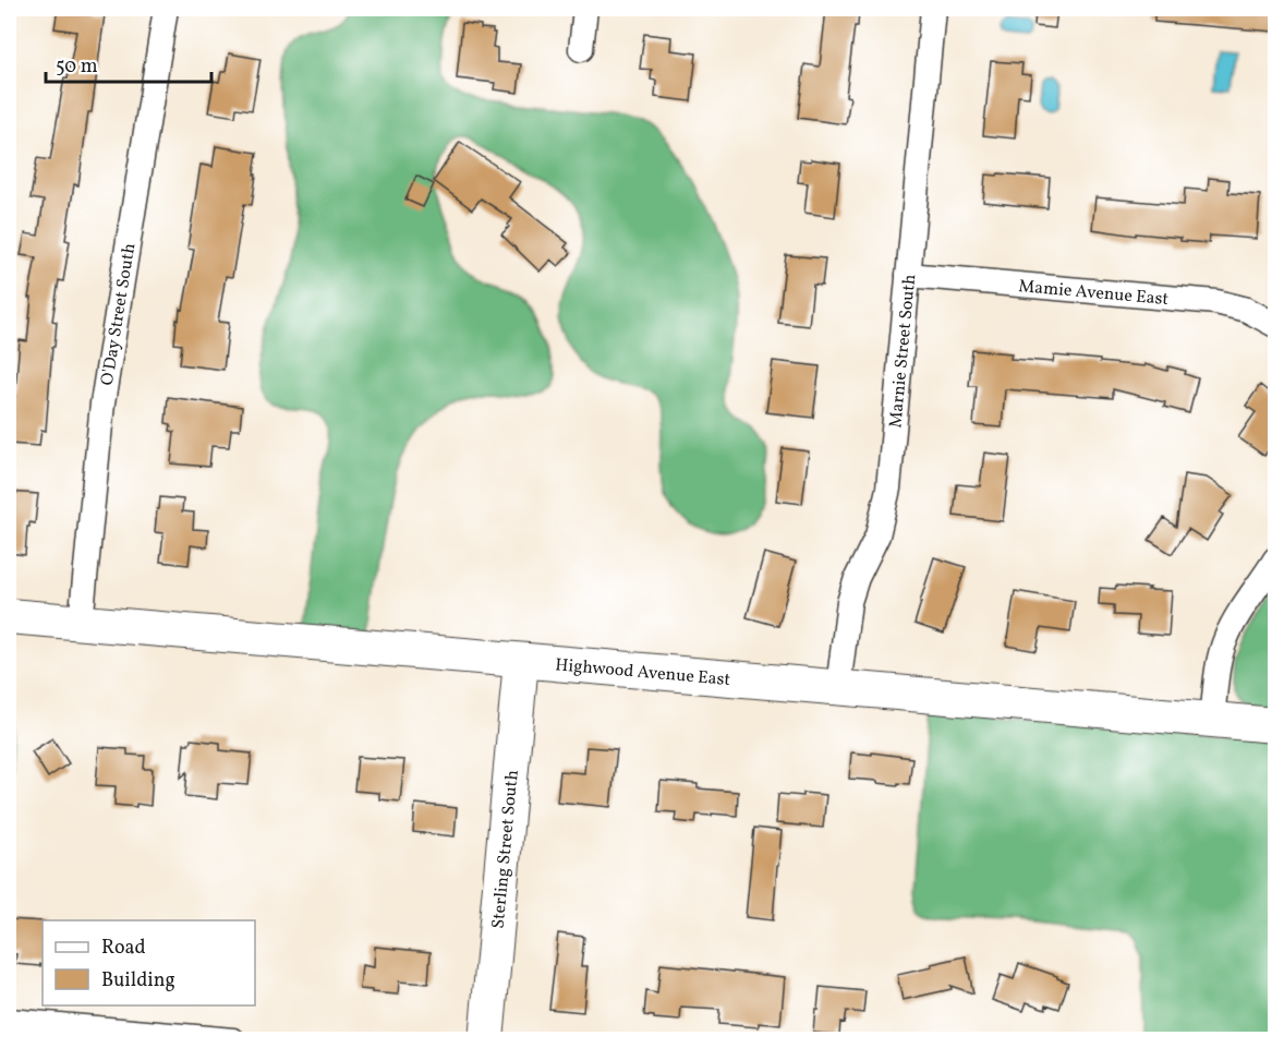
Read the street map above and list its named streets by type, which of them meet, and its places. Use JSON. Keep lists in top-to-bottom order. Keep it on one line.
{"streets":{"street":["Mamie Avenue East","O'Day Street South","Marnie Street South","Highwood Avenue East","Sterling Street South"]},"crossings":[["Mamie Avenue East","Marnie Street South"],["O'Day Street South","Highwood Avenue East"],["Marnie Street South","Highwood Avenue East"],["Highwood Avenue East","Sterling Street South"]],"legend":["Road","Building"],"scale_bar":"50 m"}
